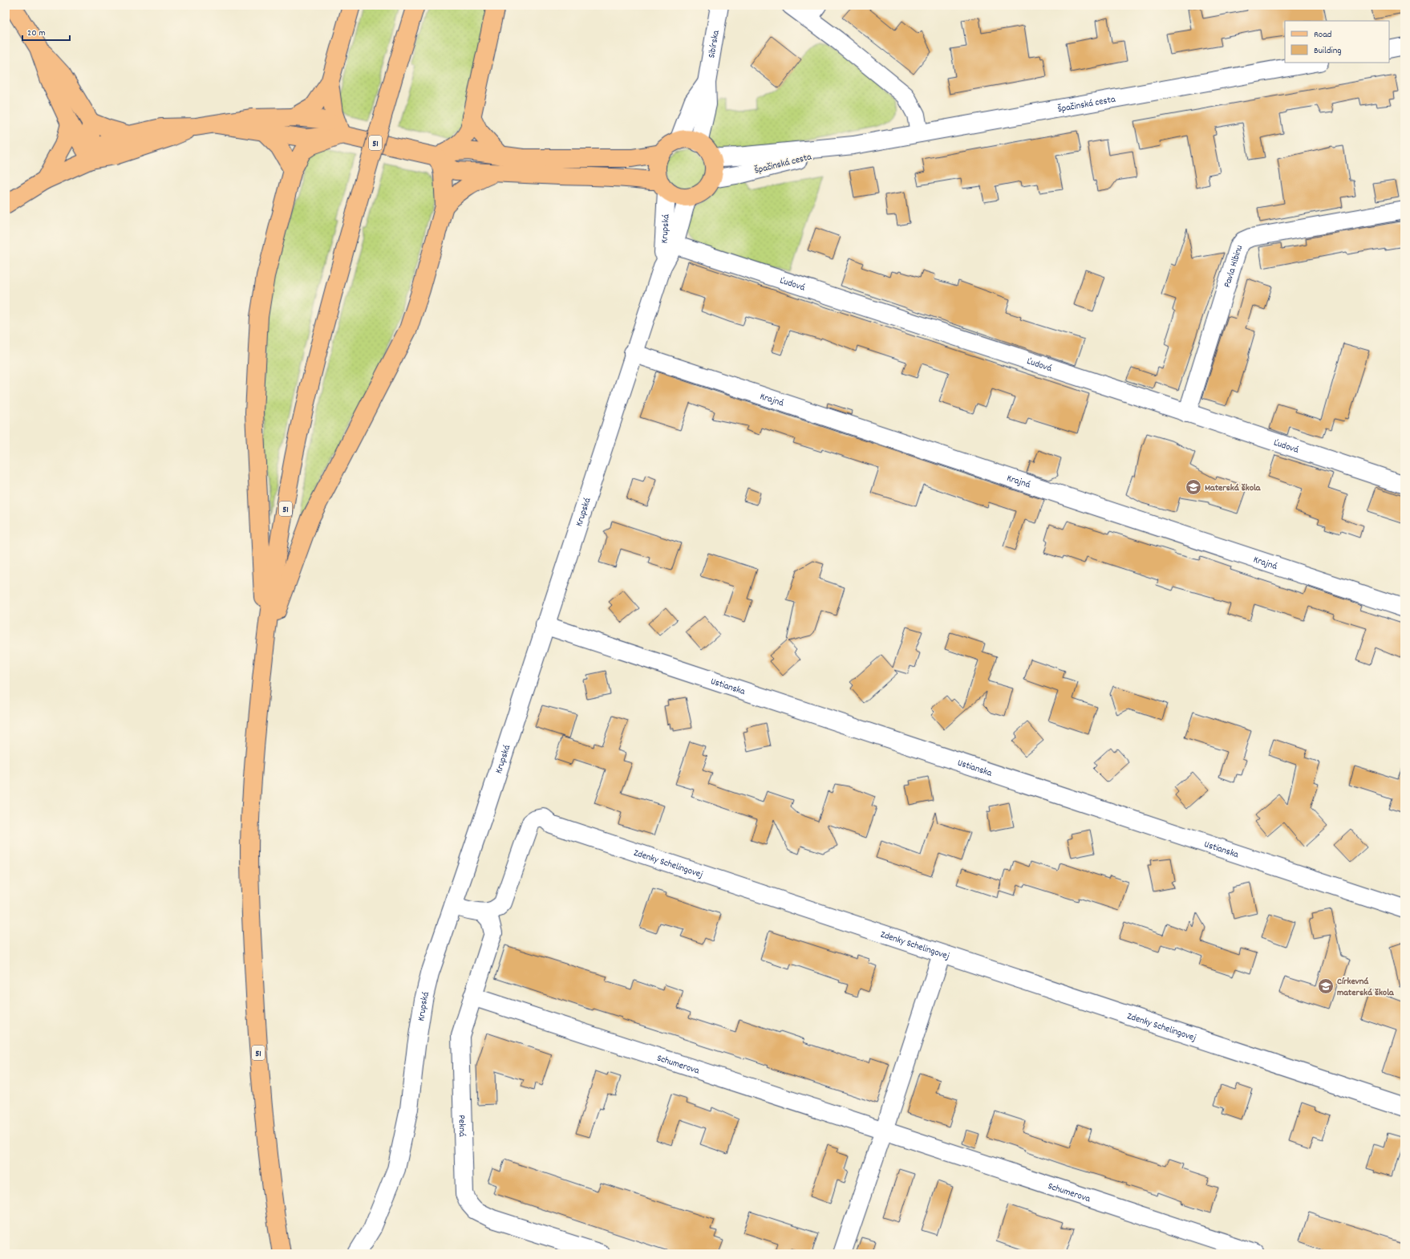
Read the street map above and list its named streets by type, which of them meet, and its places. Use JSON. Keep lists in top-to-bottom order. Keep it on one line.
{"streets":{"main road":["51"],"street":["Sibírska","Špačinská cesta","Krupská","Pavla Hlbinu","Ľudová","Krajná","Ustianska","Zdenky Schelingovej","Schumerova","Pekná"]},"crossings":[["Sibírska","Špačinská cesta"],["Sibírska","Krupská"],["Špačinská cesta","Krupská"],["Krupská","Ľudová"],["Krupská","Krajná"],["Krupská","Ustianska"],["Pavla Hlbinu","Ľudová"],["Zdenky Schelingovej","Pekná"],["Schumerova","Pekná"]],"places":{"school or university":["Materská škola","Církevná materská škola"]},"legend":["Road","Building"],"scale_bar":"20 m"}
